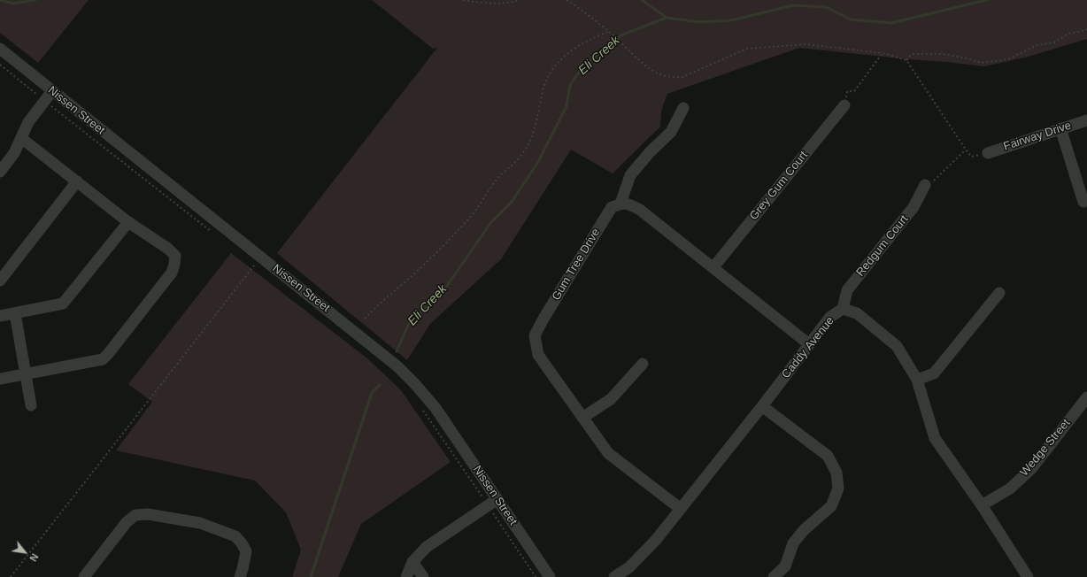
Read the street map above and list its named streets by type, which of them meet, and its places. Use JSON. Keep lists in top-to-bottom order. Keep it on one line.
{"streets":{"street":["Nissen Street","Fairway Drive","Grey Gum Court","Redgum Court","Gum Tree Drive","Caddy Avenue","Wedge Street"]},"crossings":[["Redgum Court","Caddy Avenue"],["Gum Tree Drive","Caddy Avenue"],["Caddy Avenue","Wedge Street"]],"water":["Eli Creek"],"north":"bottom right"}
